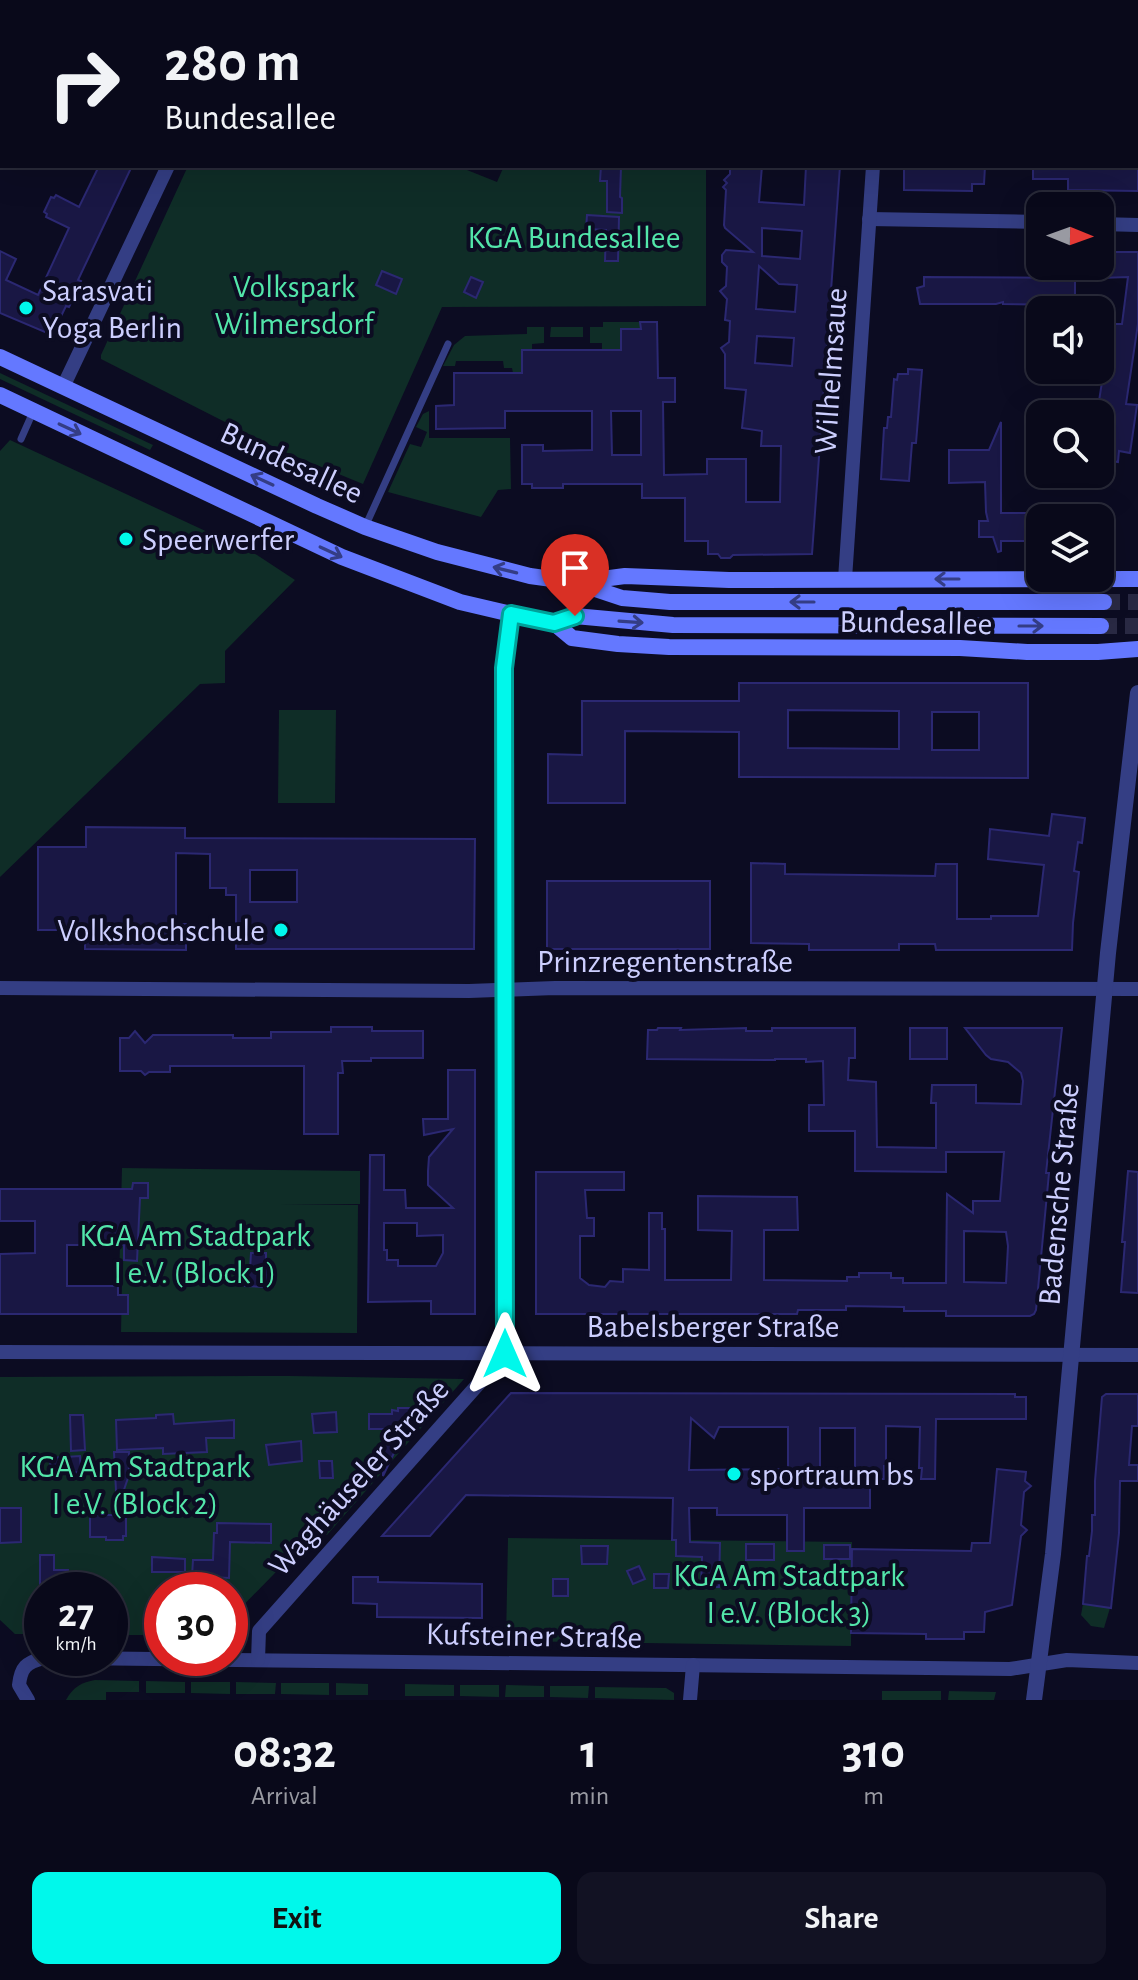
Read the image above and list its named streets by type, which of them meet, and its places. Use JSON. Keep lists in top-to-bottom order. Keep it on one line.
{"streets":{"main road":["Bundesallee"],"street":["Wilhelmsaue","Prinzregentenstraße","Badensche Straße","Babelsberger Straße","Waghäuseler Straße","Kufsteiner Straße"]},"crossings":[["Wilhelmsaue","Bundesallee"],["Prinzregentenstraße","Badensche Straße"],["Badensche Straße","Babelsberger Straße"],["Badensche Straße","Kufsteiner Straße"],["Babelsberger Straße","Waghäuseler Straße"],["Waghäuseler Straße","Kufsteiner Straße"]],"parks":["KGA Bundesallee","Volkspark Wilmersdorf","KGA Am Stadtpark I e.V. (Block 1)","KGA Am Stadtpark I e.V. (Block 2)","KGA Am Stadtpark I e.V. (Block 3)"],"places":["Sarasvati Yoga Berlin","Speerwerfer","Volkshochschule","sportraum bs"],"north":"right","page":{"turn":["280 m","Bundesallee"],"speed":"27 km/h","limit":"30","eta":["08:32","Arrival","1","min","310","m"],"buttons":["Exit","Share"]}}
